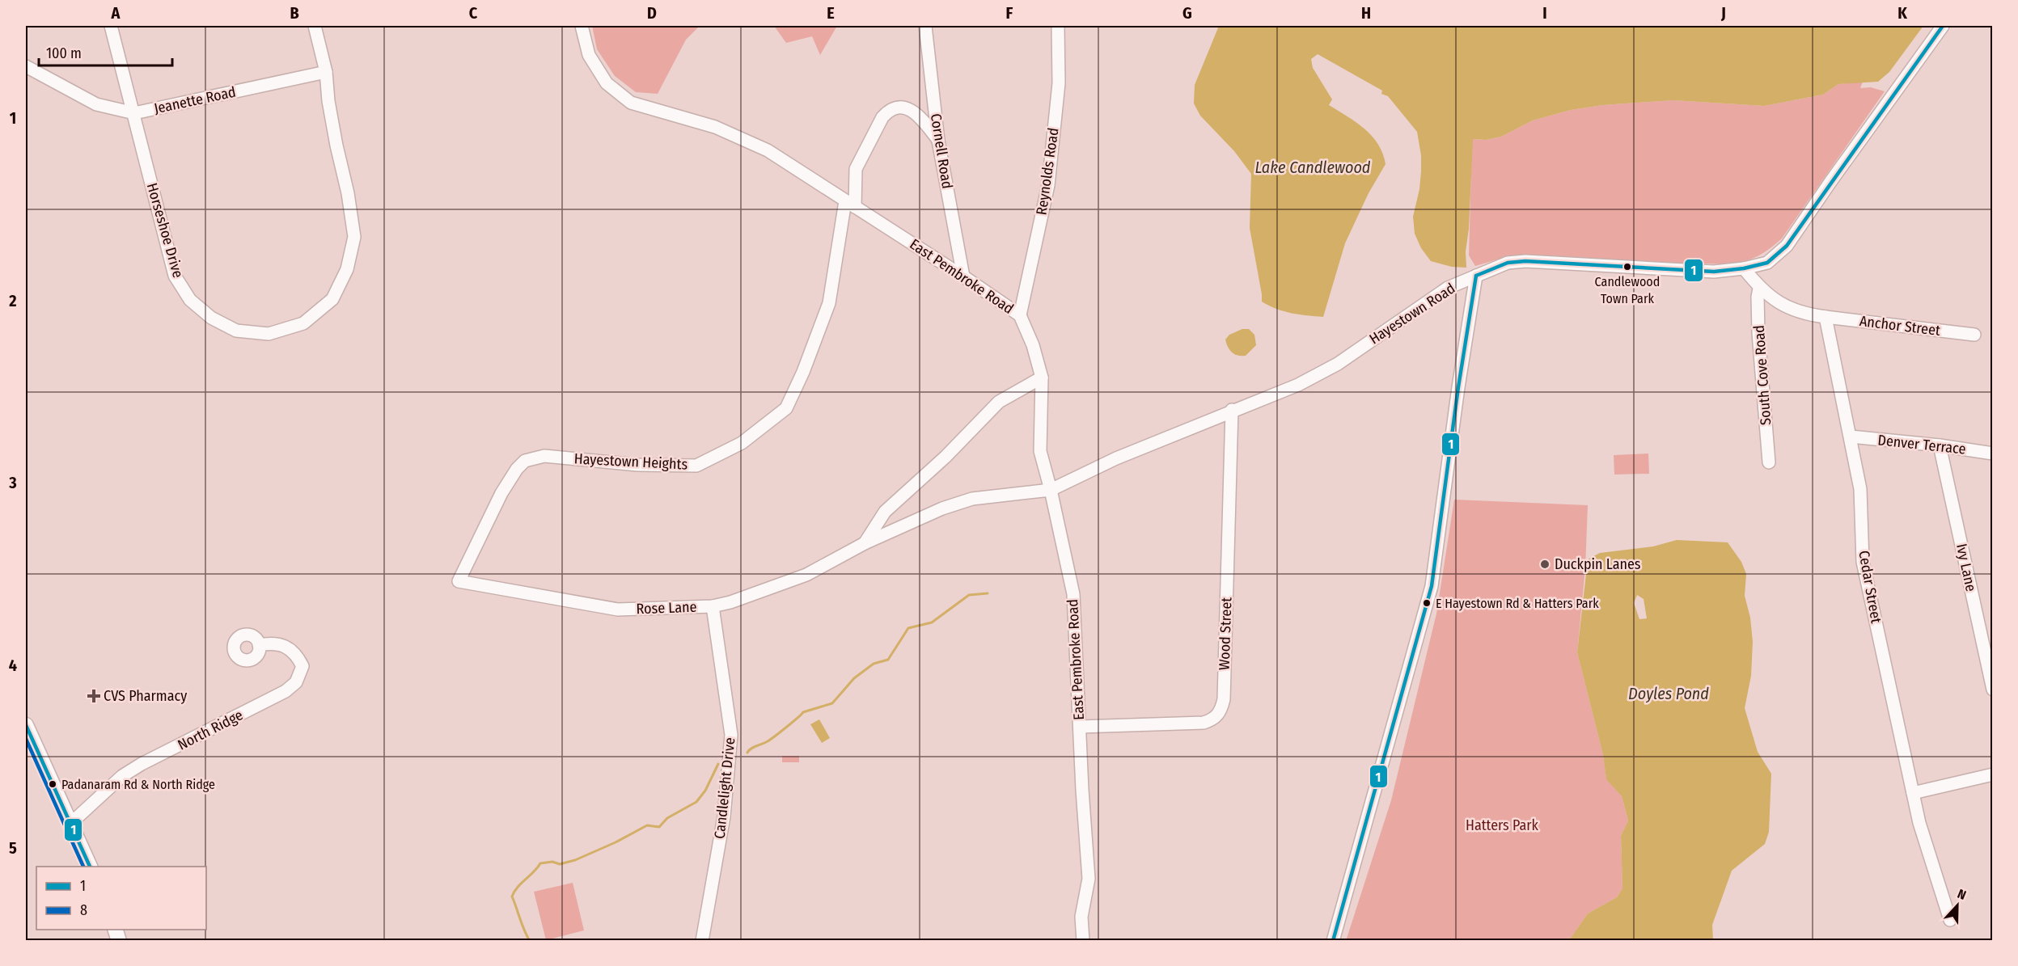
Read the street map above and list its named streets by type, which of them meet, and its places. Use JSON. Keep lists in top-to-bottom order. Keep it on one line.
{"streets":{"street":["Jeanette Road","Cornell Road","Reynolds Road","Horseshoe Drive","East Pembroke Road","Hayestown Road","Anchor Street","South Cove Road","Denver Terrace","Hayestown Heights","Ivy Lane","Cedar Street","Rose Lane","Wood Street","North Ridge","Candlelight Drive"]},"crossings":[["Jeanette Road","Horseshoe Drive"],["Cornell Road","East Pembroke Road"],["Cornell Road","Hayestown Heights"],["Reynolds Road","East Pembroke Road"],["East Pembroke Road","Hayestown Road"],["East Pembroke Road","Hayestown Heights"],["East Pembroke Road","Rose Lane"],["East Pembroke Road","Wood Street"],["Hayestown Road","Rose Lane"],["Hayestown Road","Wood Street"],["Anchor Street","Cedar Street"],["Denver Terrace","Ivy Lane"],["Denver Terrace","Cedar Street"],["Hayestown Heights","Rose Lane"],["Rose Lane","Candlelight Drive"]],"water":["Lake Candlewood","Doyles Pond"],"parks":["Hatters Park"],"places":{"other":["Candlewood Town Park","Duckpin Lanes","E Hayestown Rd & Hatters Park","Padanaram Rd & North Ridge"],"health":["CVS Pharmacy"]},"lines":["transit line 1","transit line 8"],"legend":["1","8"],"scale_bar":"100 m","north":"top","grid":{"columns":["A","B","C","D","E","F","G","H","I","J","K"],"rows":["1","2","3","4","5"]}}
